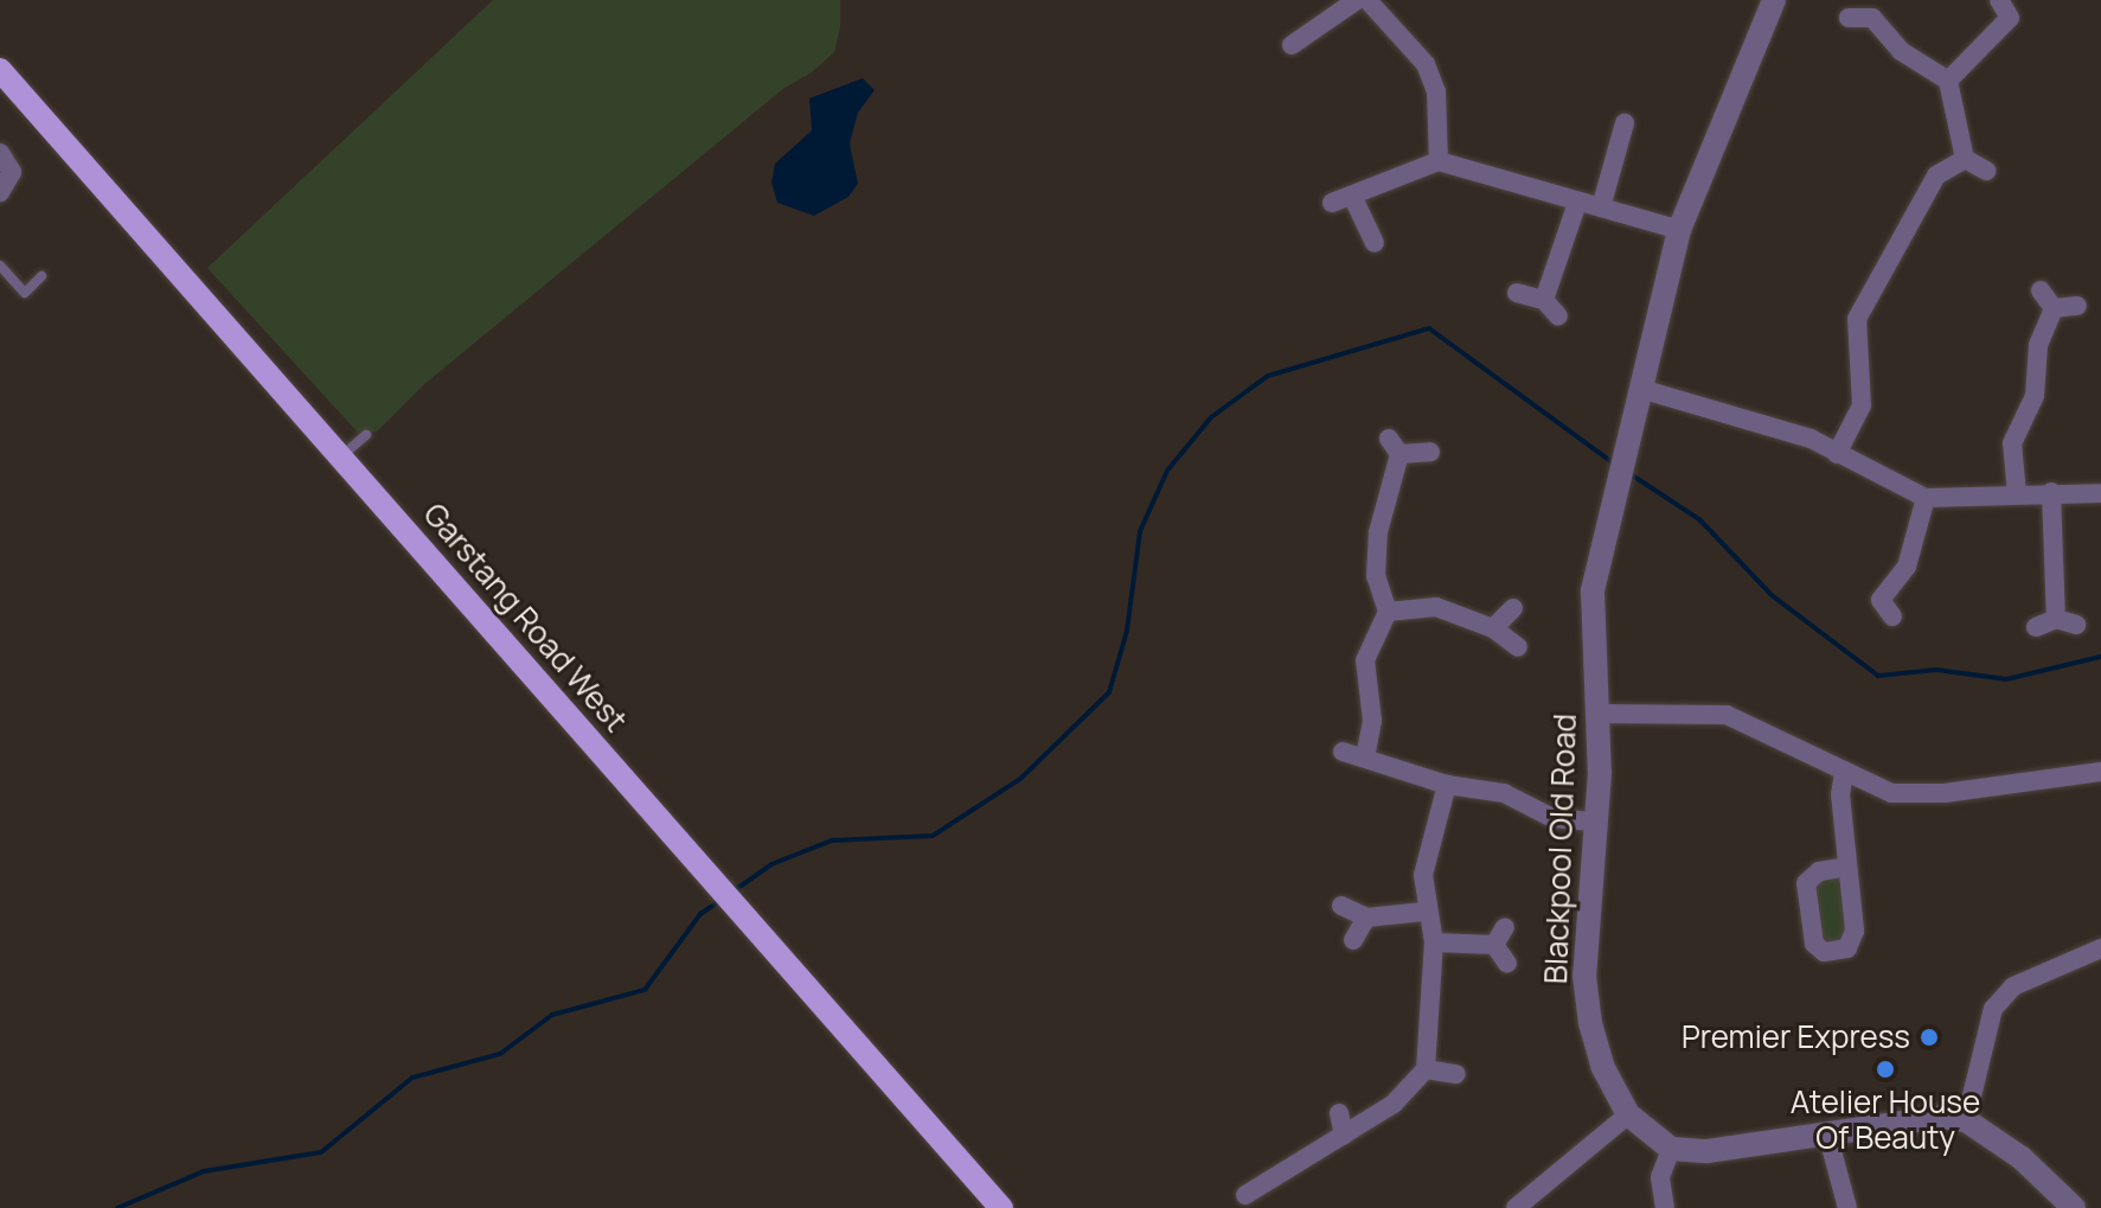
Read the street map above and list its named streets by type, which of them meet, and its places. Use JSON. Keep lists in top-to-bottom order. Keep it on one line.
{"streets":{"main road":["Garstang Road West"],"street":["Blackpool Old Road"]},"places":["Premier Express","Atelier House Of Beauty"]}
